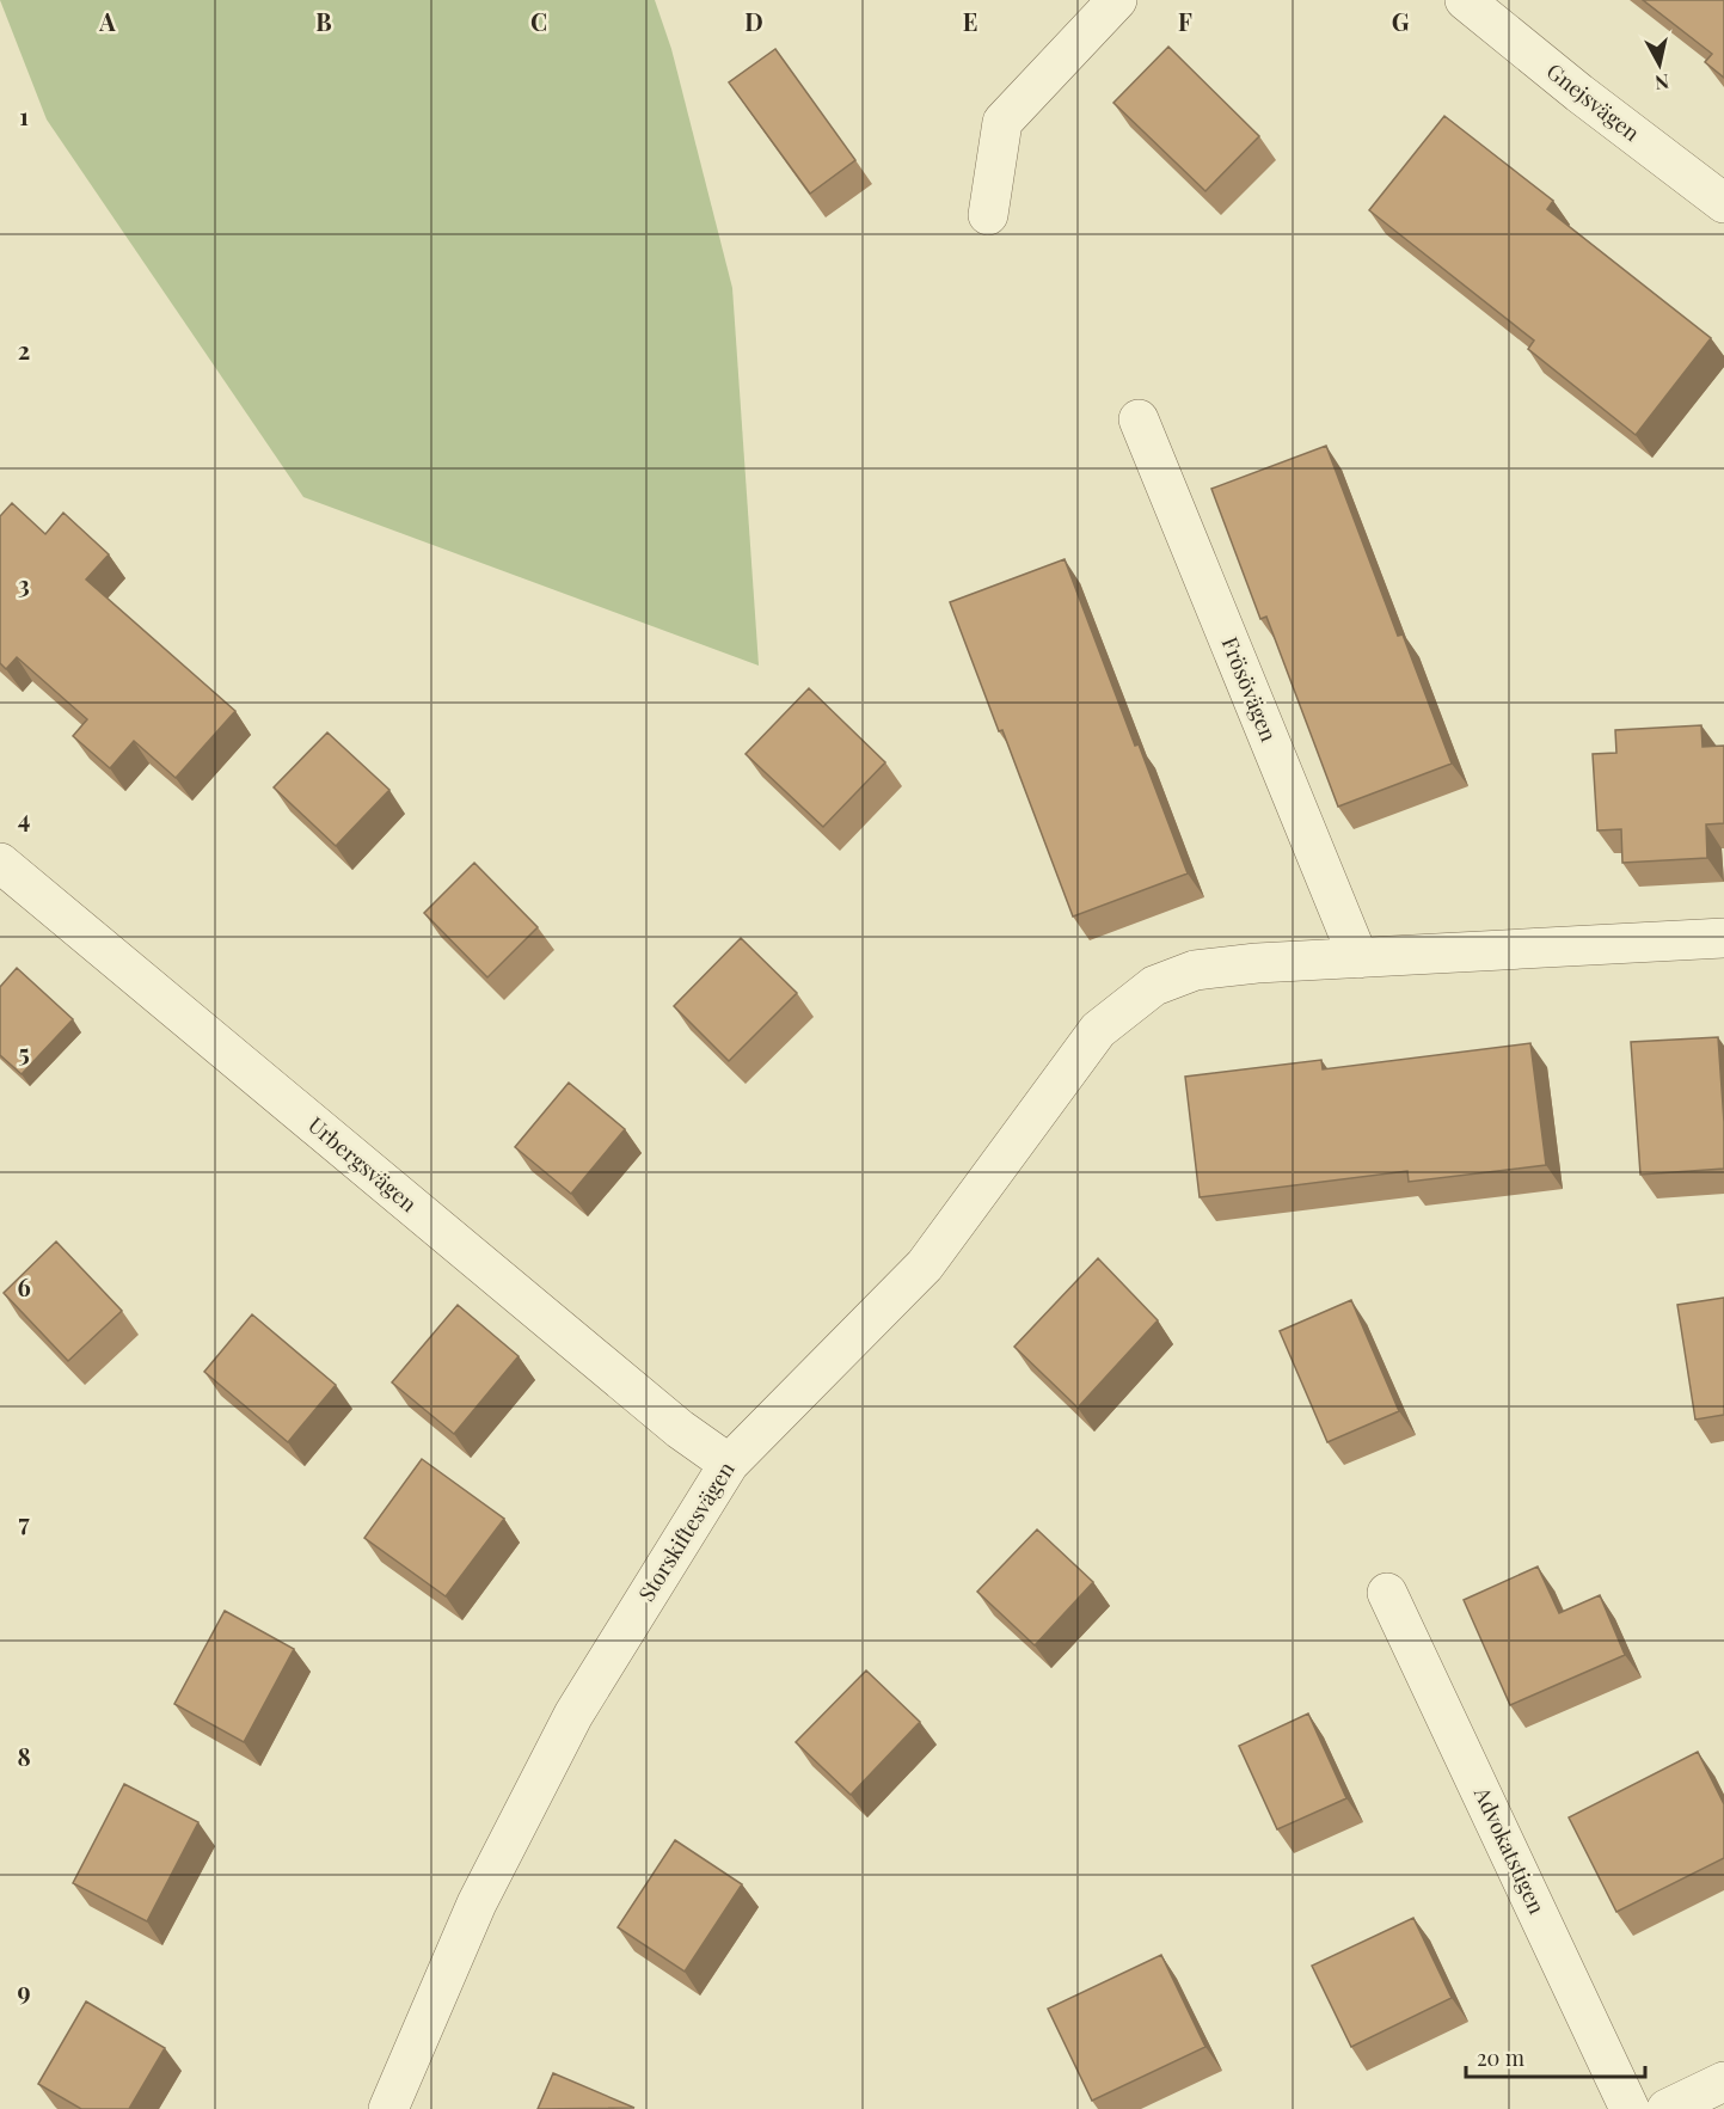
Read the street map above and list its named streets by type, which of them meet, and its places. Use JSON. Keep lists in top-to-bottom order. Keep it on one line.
{"streets":{"street":["Gnejsvägen","Frösövägen","Urbergsvägen","Storskiftesvägen","Advokatstigen"]},"crossings":[["Frösövägen","Storskiftesvägen"],["Urbergsvägen","Storskiftesvägen"]],"scale_bar":"20 m","north":"bottom","grid":{"columns":["A","B","C","D","E","F","G"],"rows":["1","2","3","4","5","6","7","8","9"]}}
